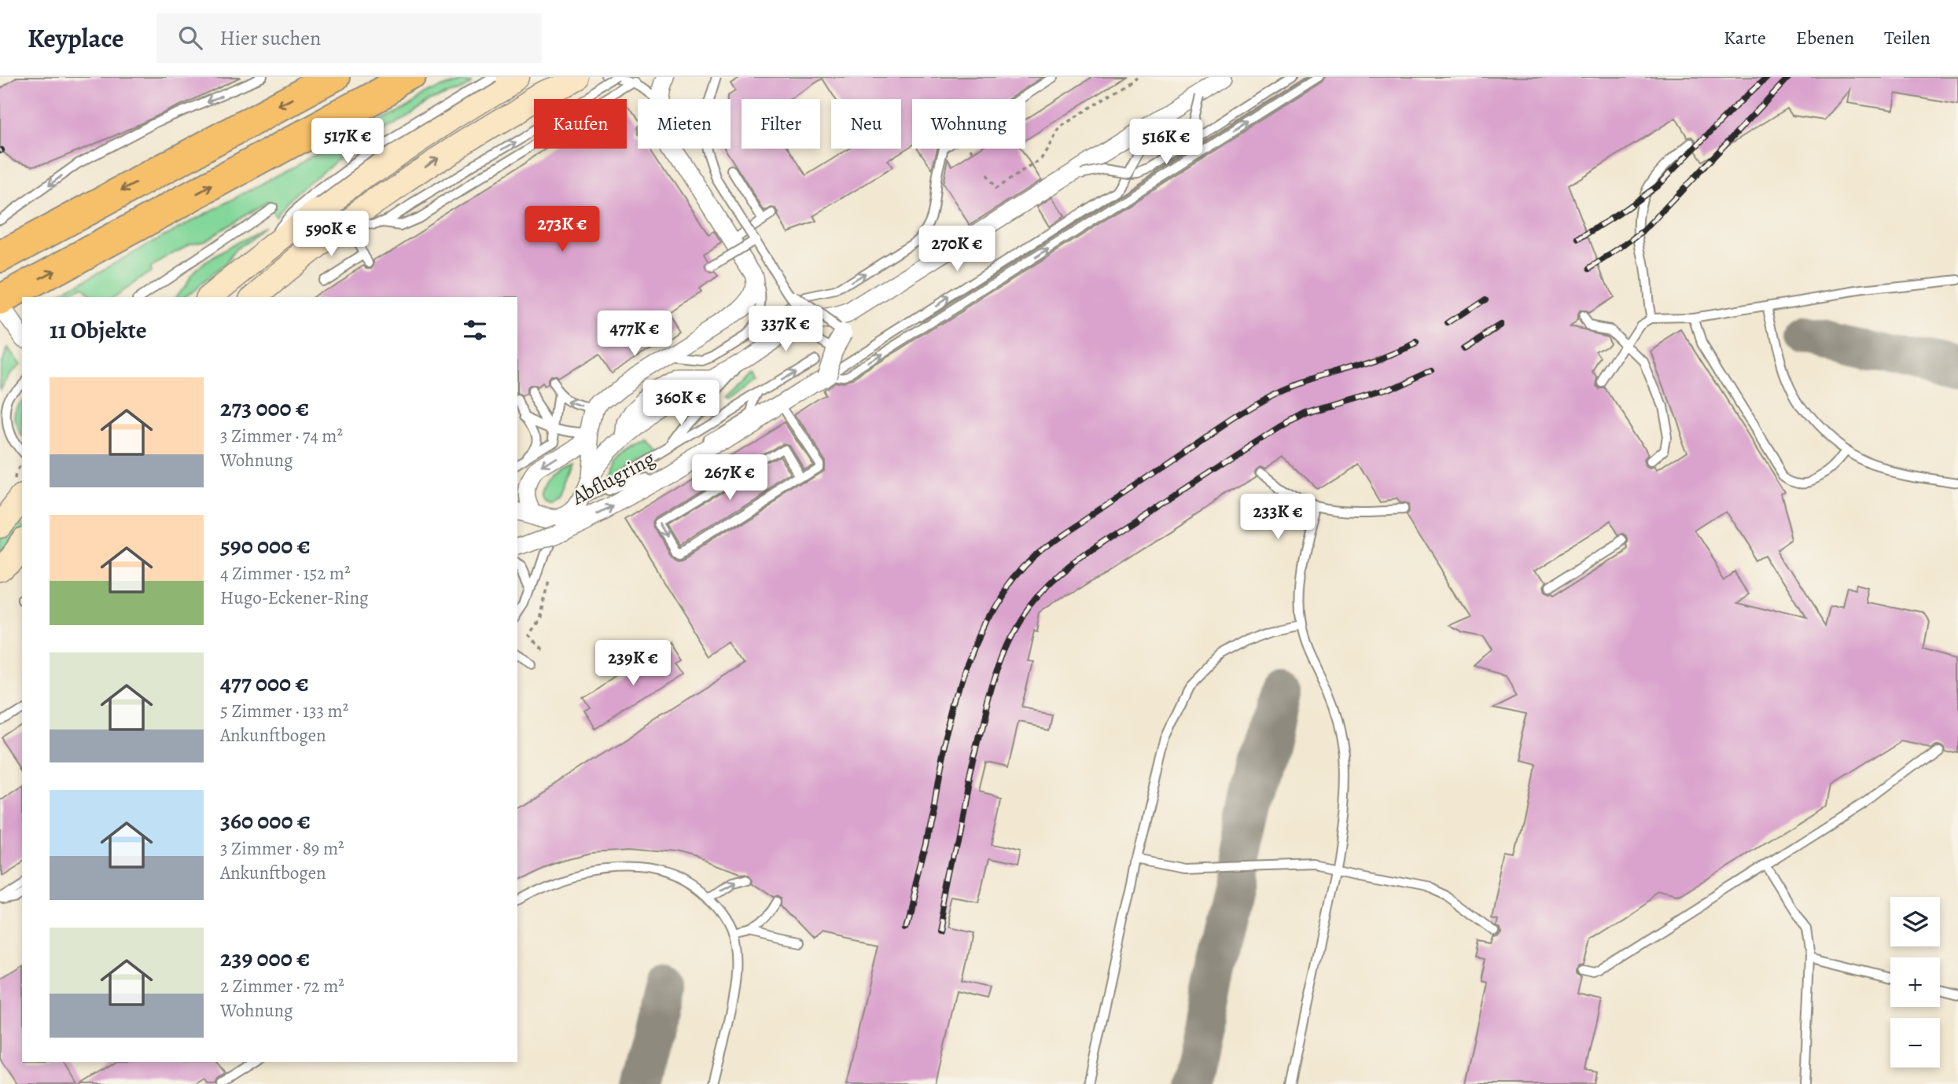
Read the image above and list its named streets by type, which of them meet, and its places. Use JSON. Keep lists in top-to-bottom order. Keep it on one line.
{"streets":{"street":["Abflugring"]},"page":{"header":"Keyplace","search":"Hier suchen","nav":["Karte","Ebenen","Teilen"],"chip":["Kaufen","Mieten","Filter","Neu","Wohnung"],"price":["517K €","516K €","273K €","590K €","270K €","337K €","477K €","360K €","267K €","233K €","239K €"],"heading":"11 Objekte","list":[{"name":"273 000 €","note":"3 Zimmer · 74 m² · Wohnung"},{"name":"590 000 €","note":"4 Zimmer · 152 m² · Hugo-Eckener-Ring"},{"name":"477 000 €","note":"5 Zimmer · 133 m² · Ankunftbogen"},{"name":"360 000 €","note":"3 Zimmer · 89 m² · Ankunftbogen"},{"name":"239 000 €","note":"2 Zimmer · 72 m² · Wohnung"}],"map_buttons":["+","−"]}}
